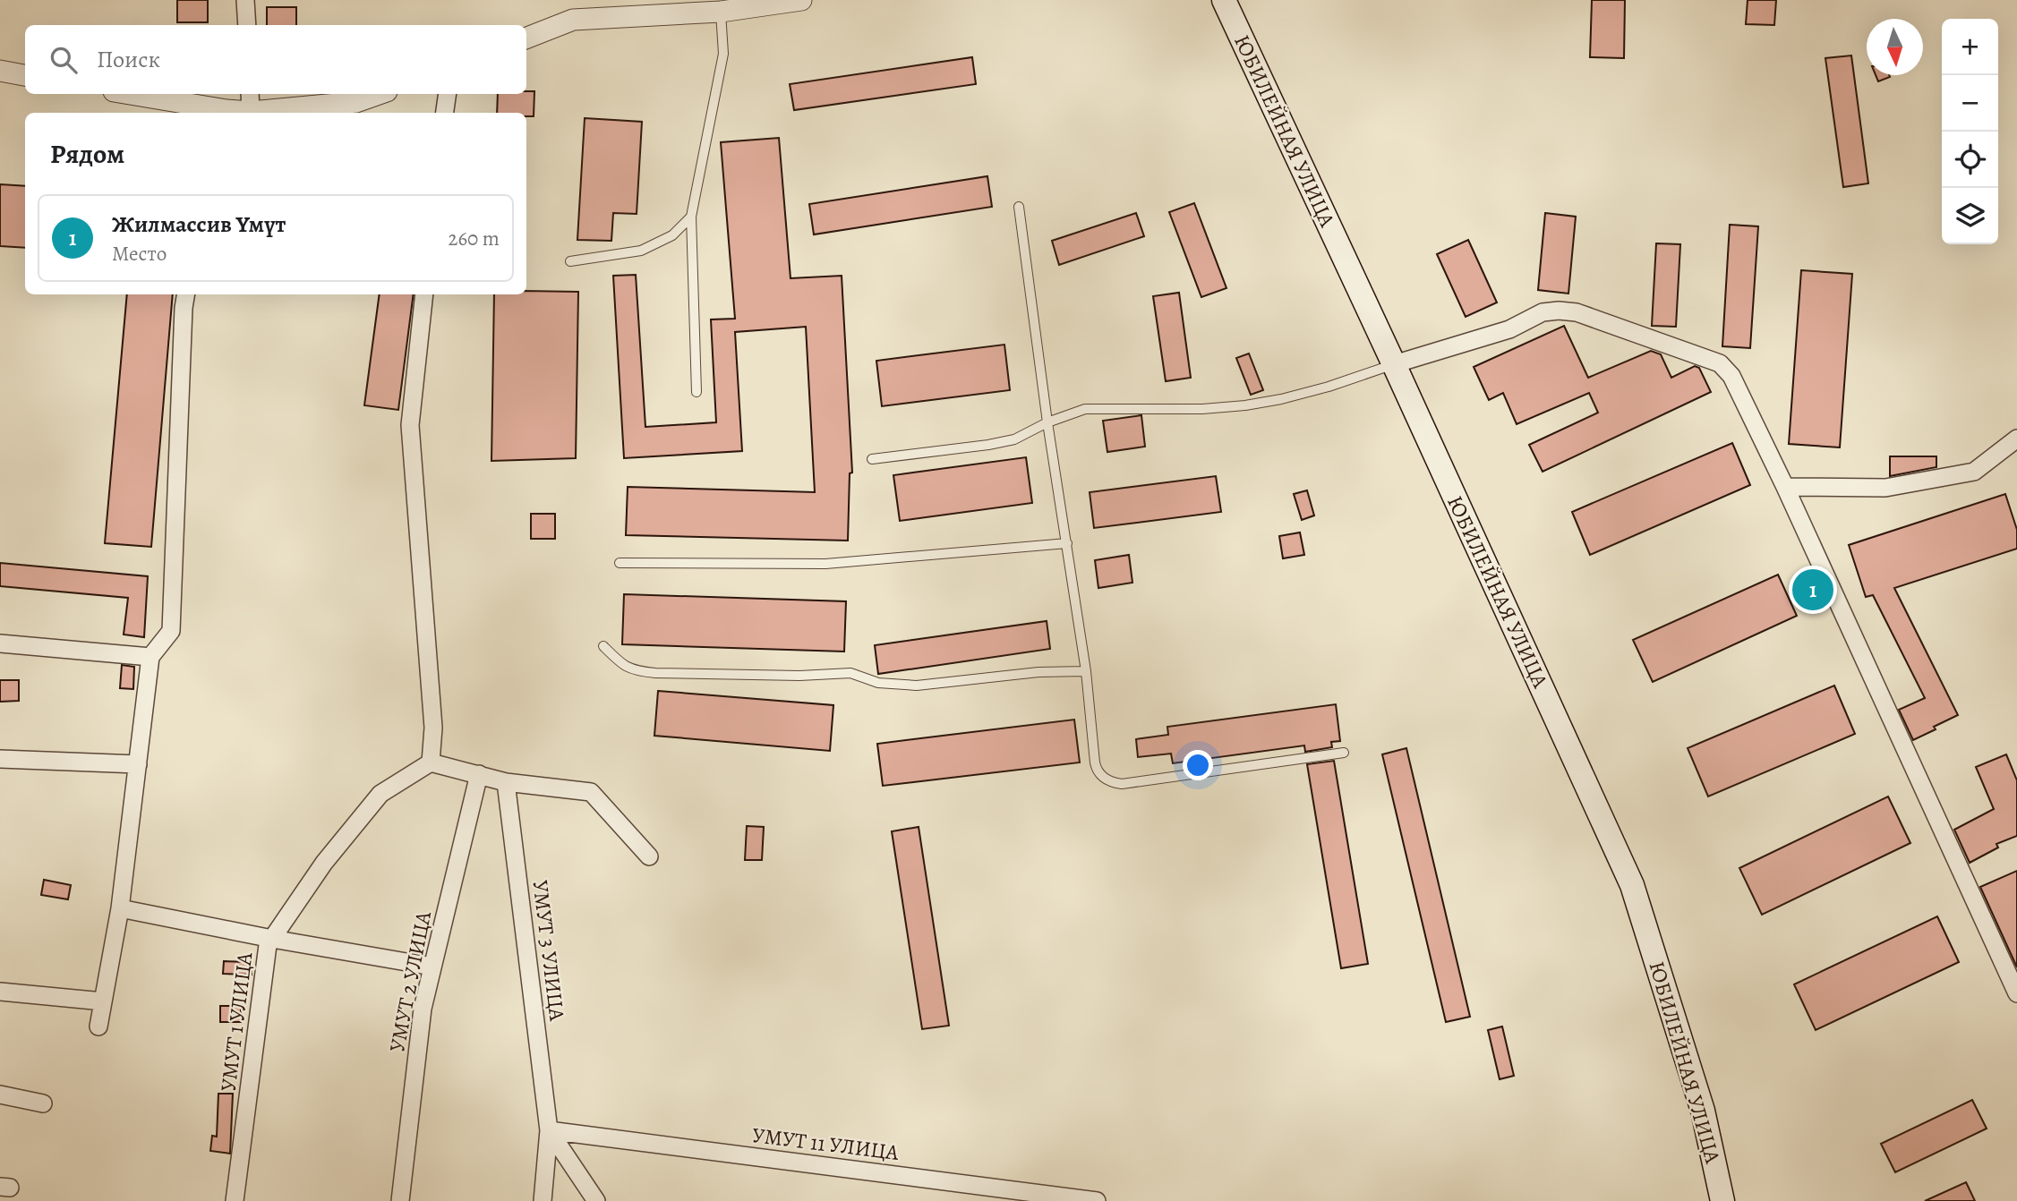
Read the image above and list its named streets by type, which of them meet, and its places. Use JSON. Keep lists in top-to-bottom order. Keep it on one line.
{"streets":{"main road":["ЮБИЛЕЙНАЯ УЛИЦА"],"street":["УМУТ 3 УЛИЦА","УМУТ 2 УЛИЦА","УМУТ 1 УЛИЦА","УМУТ 11 УЛИЦА"]},"crossings":[["УМУТ 3 УЛИЦА","УМУТ 11 УЛИЦА"]],"north":"bottom","page":{"map_buttons":["+","−"],"search":"Поиск","heading":"Рядом","list":[{"mark":"1","name":"Жилмассив Үмүт","note":"Место","value":"260 m"}],"pins":"1"}}
